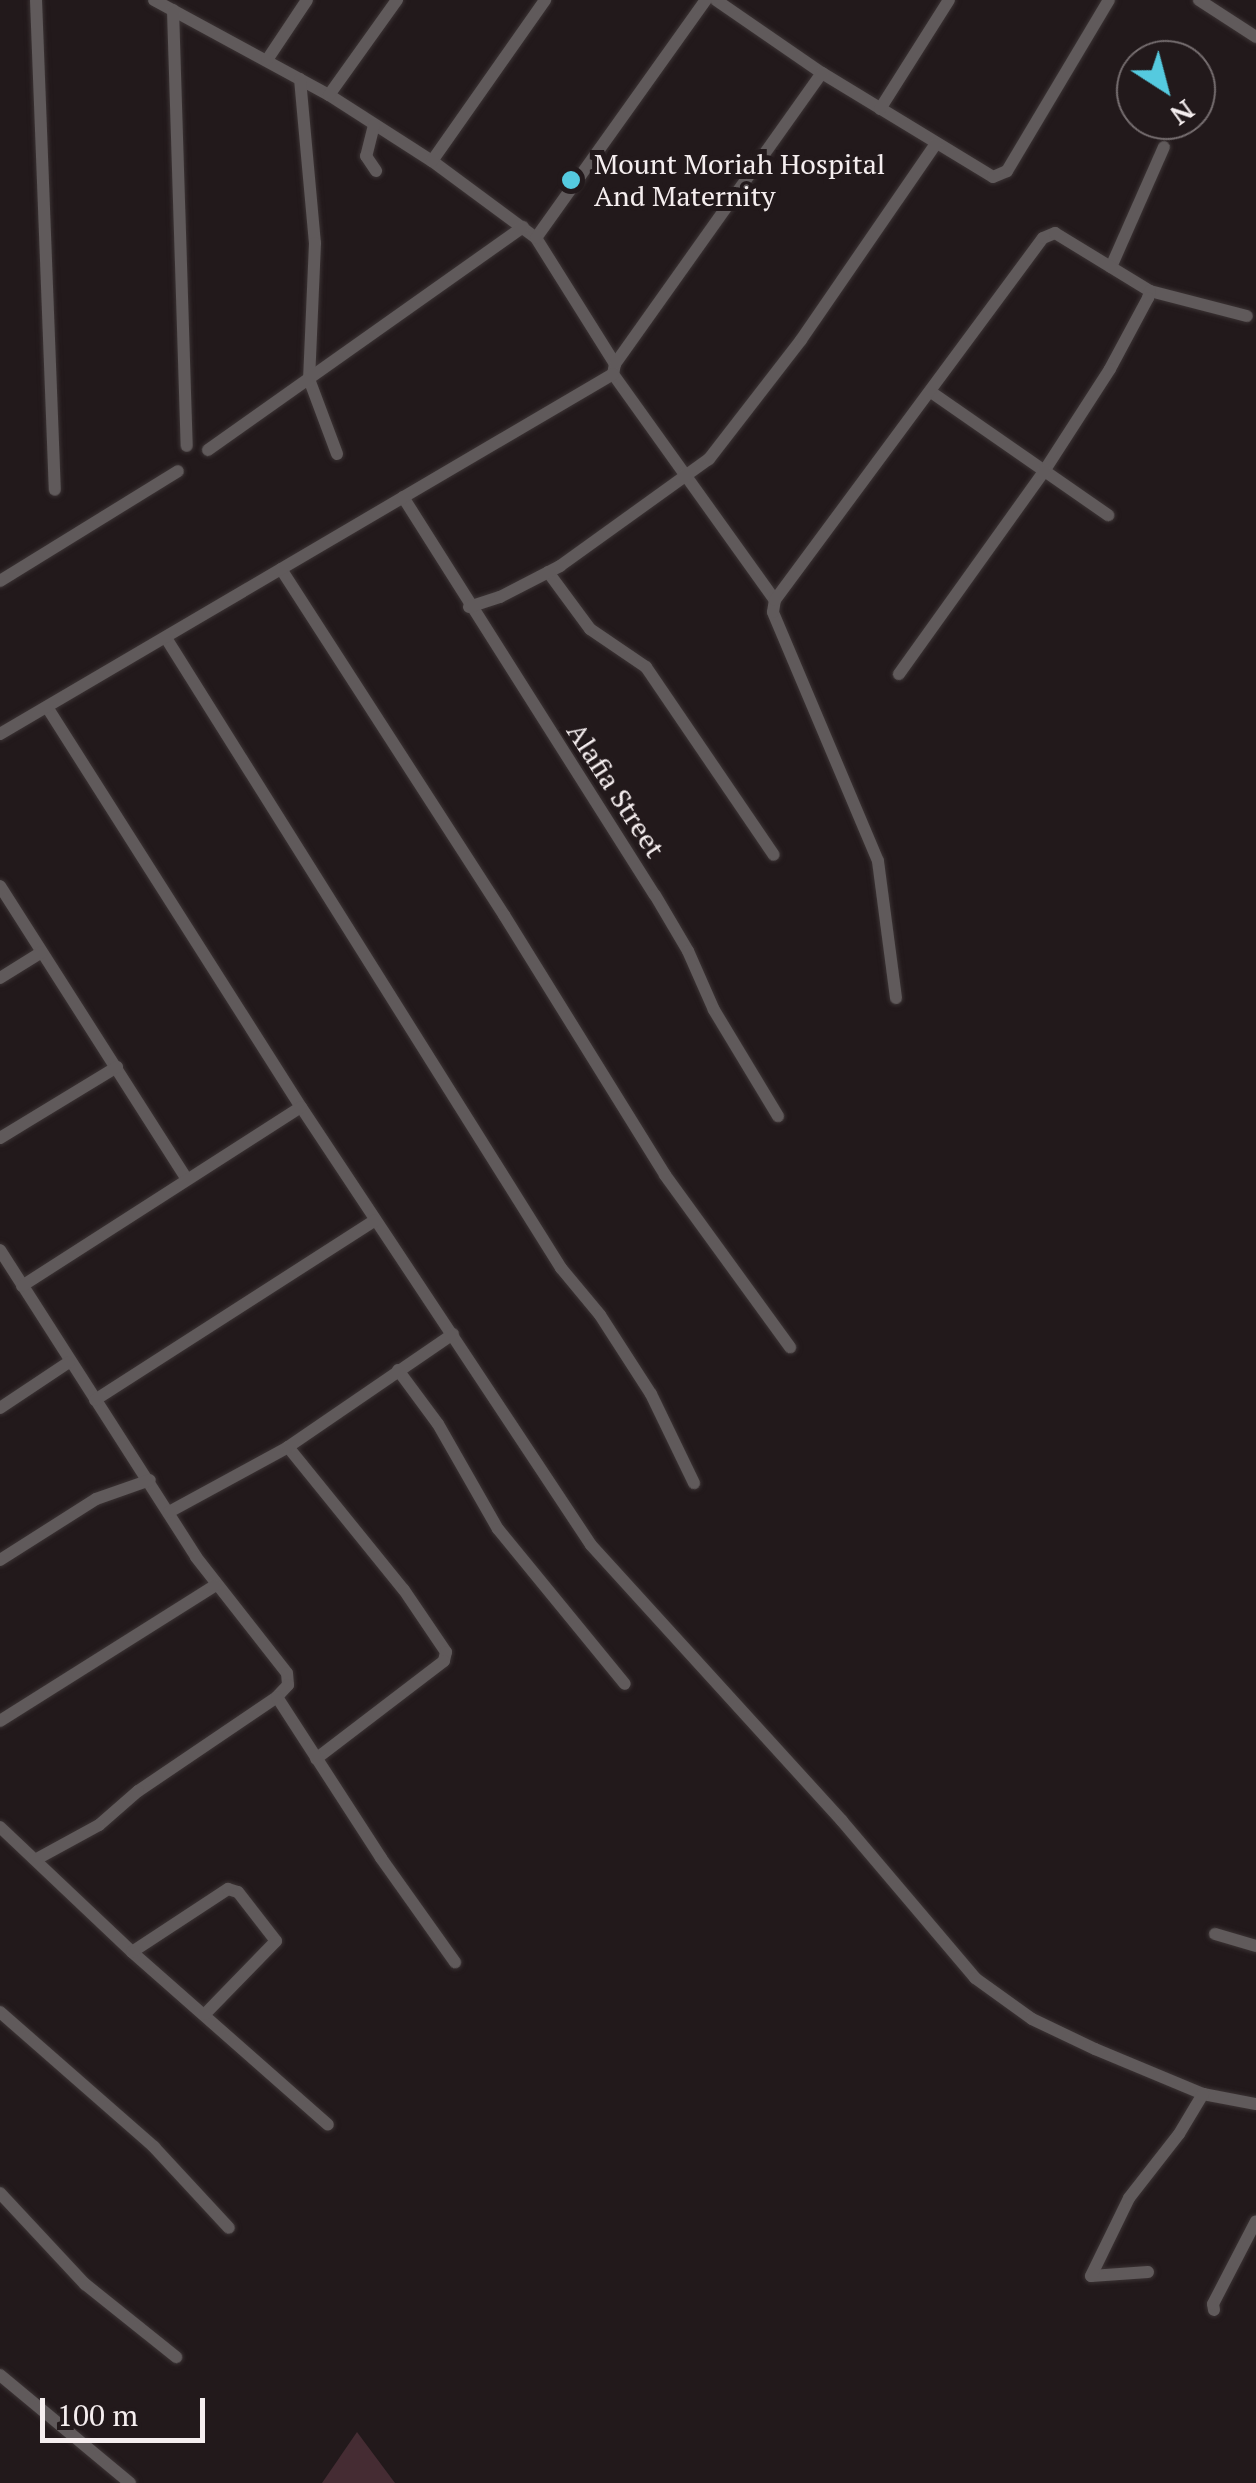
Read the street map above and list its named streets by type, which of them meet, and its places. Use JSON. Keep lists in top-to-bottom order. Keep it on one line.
{"streets":{"street":["Alafia Street"]},"places":["Mount Moriah Hospital And Maternity"],"scale_bar":"100 m","north":"bottom right"}
